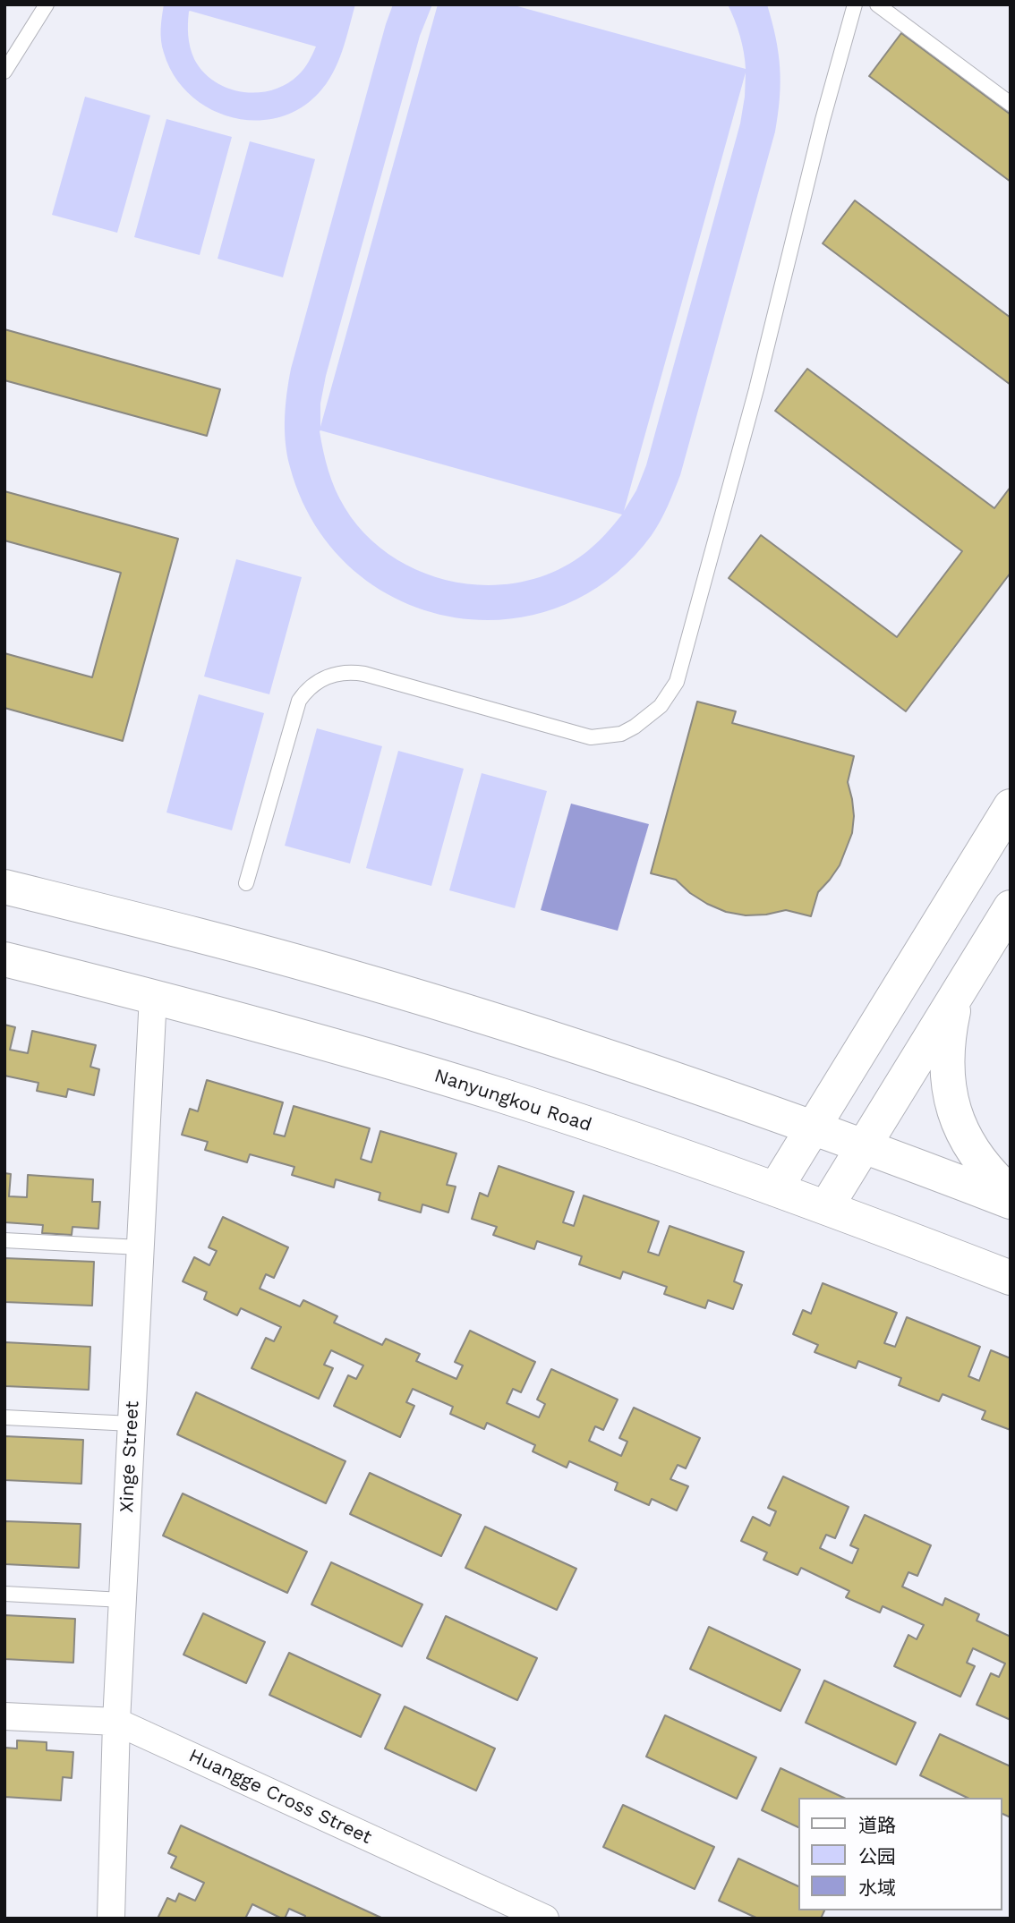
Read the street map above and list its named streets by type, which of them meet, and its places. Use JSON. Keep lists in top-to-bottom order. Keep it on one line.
{"streets":{"main road":["Nanyungkou Road"],"street":["Xinge Street","Huangge Cross Street"]},"crossings":[["Nanyungkou Road","Xinge Street"],["Xinge Street","Huangge Cross Street"]],"legend":["道路","公园","水域"]}
